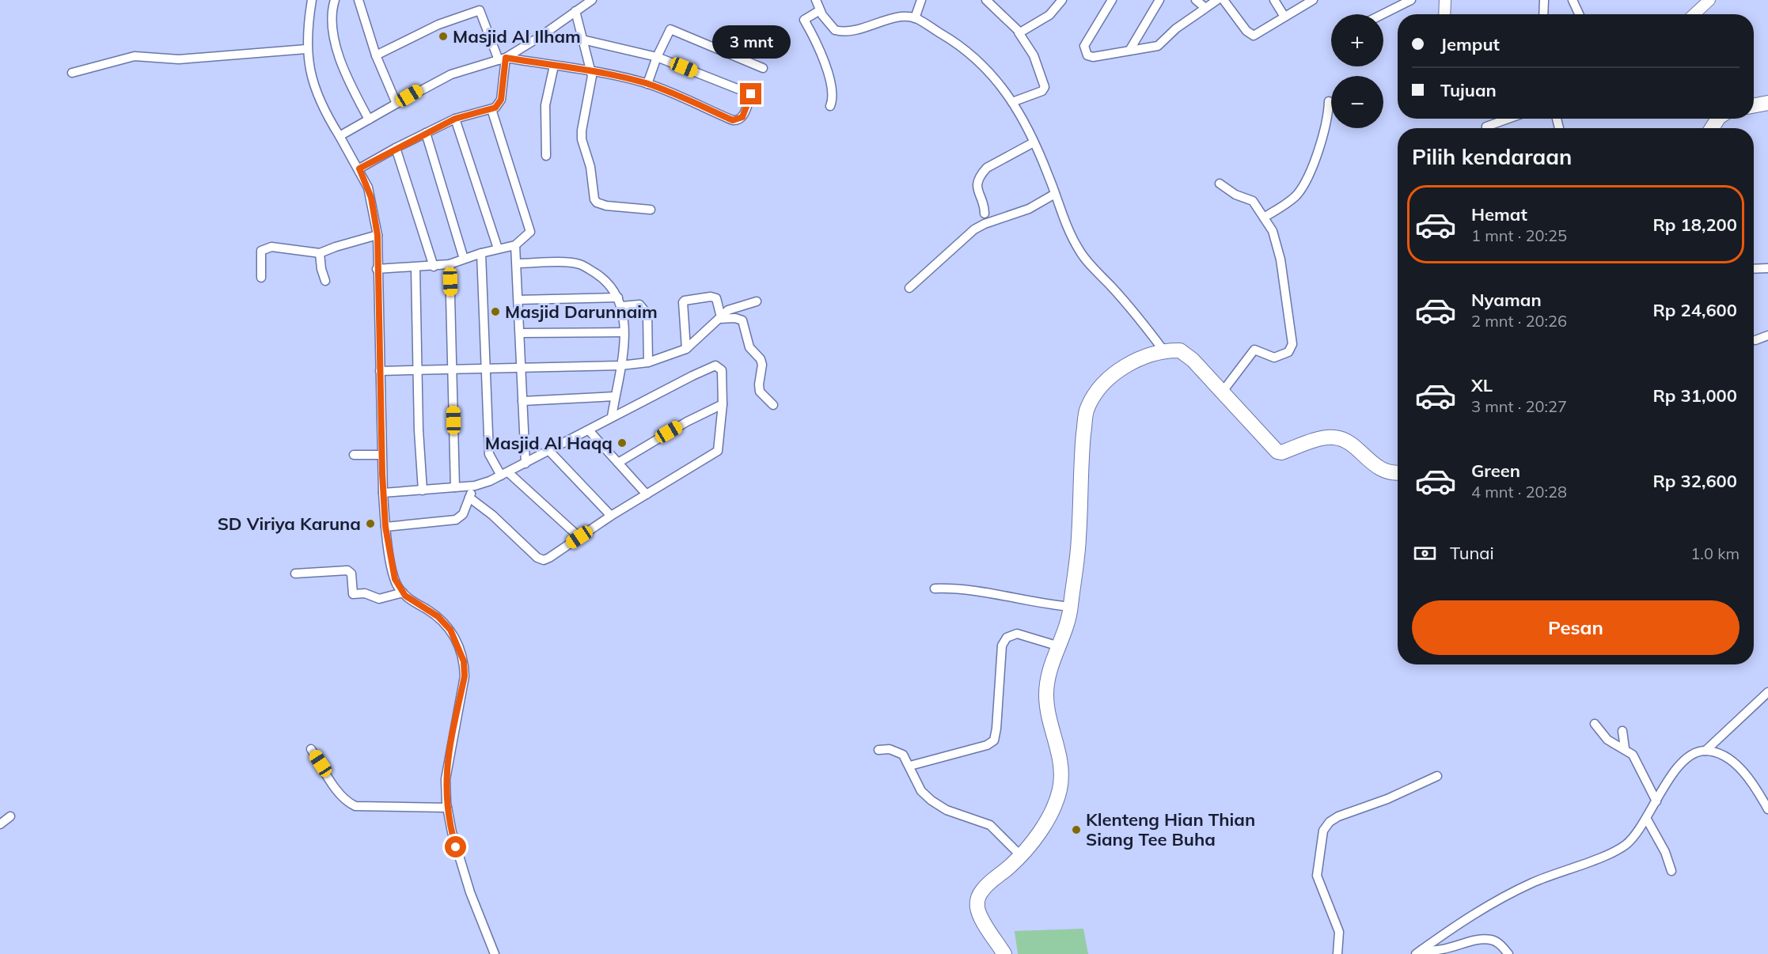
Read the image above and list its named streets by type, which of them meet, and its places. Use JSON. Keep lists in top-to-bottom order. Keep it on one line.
{"places":["Masjid Al Ilham","Masjid Darunnaim","Masjid Al Haqq","SD Viriya Karuna","Klenteng Hian Thian Siang Tee Buha"],"page":{"map_buttons":["+","−"],"banner":["Jemput","Tujuan"],"bubble":"3 mnt","heading":"Pilih kendaraan","list":[{"name":"Hemat","note":"1 mnt · 20:25","value":"Rp 18,200"},{"name":"Nyaman","note":"2 mnt · 20:26","value":"Rp 24,600"},{"name":"XL","note":"3 mnt · 20:27","value":"Rp 31,000"},{"name":"Green","note":"4 mnt · 20:28","value":"Rp 32,600"}],"pay":["Tunai","1.0 km"],"buttons":"Pesan"}}
